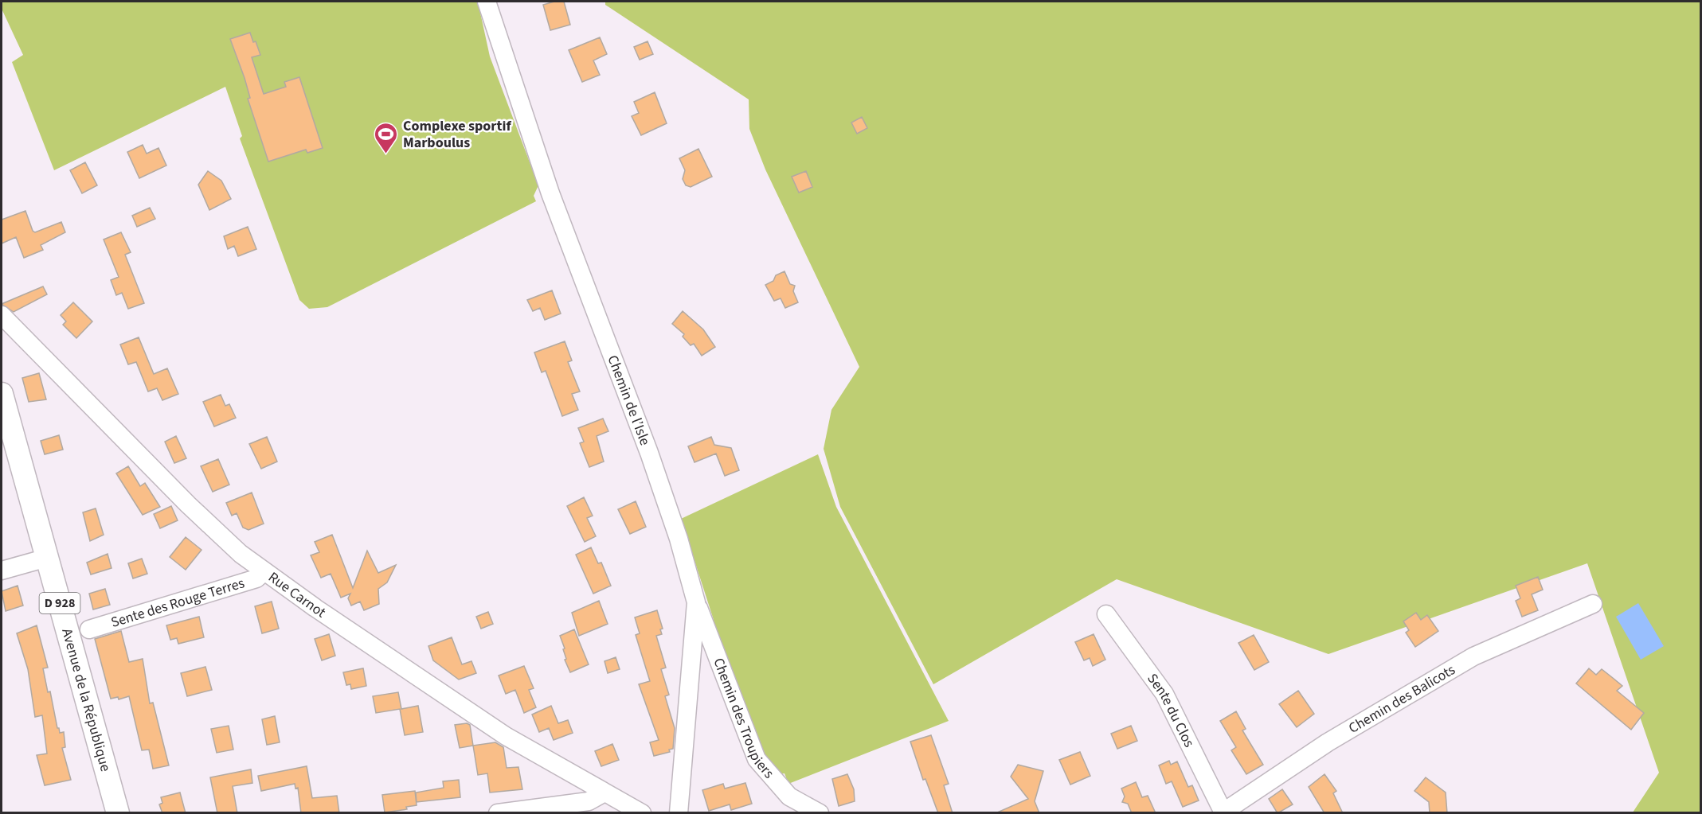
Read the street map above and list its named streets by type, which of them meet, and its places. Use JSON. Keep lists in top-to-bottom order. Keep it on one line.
{"streets":{"main road":["D 928","Avenue de la République"],"street":["Chemin de l’Isle","Rue Carnot","Sente des Rouge Terres","Chemin des Balicots","Sente du Clos","Chemin des Troupiers"]},"crossings":[["Chemin de l’Isle","Chemin des Troupiers"],["Rue Carnot","Sente des Rouge Terres"],["Chemin des Balicots","Sente du Clos"]],"places":{"sports":["Complexe sportif Marboulus"]}}
